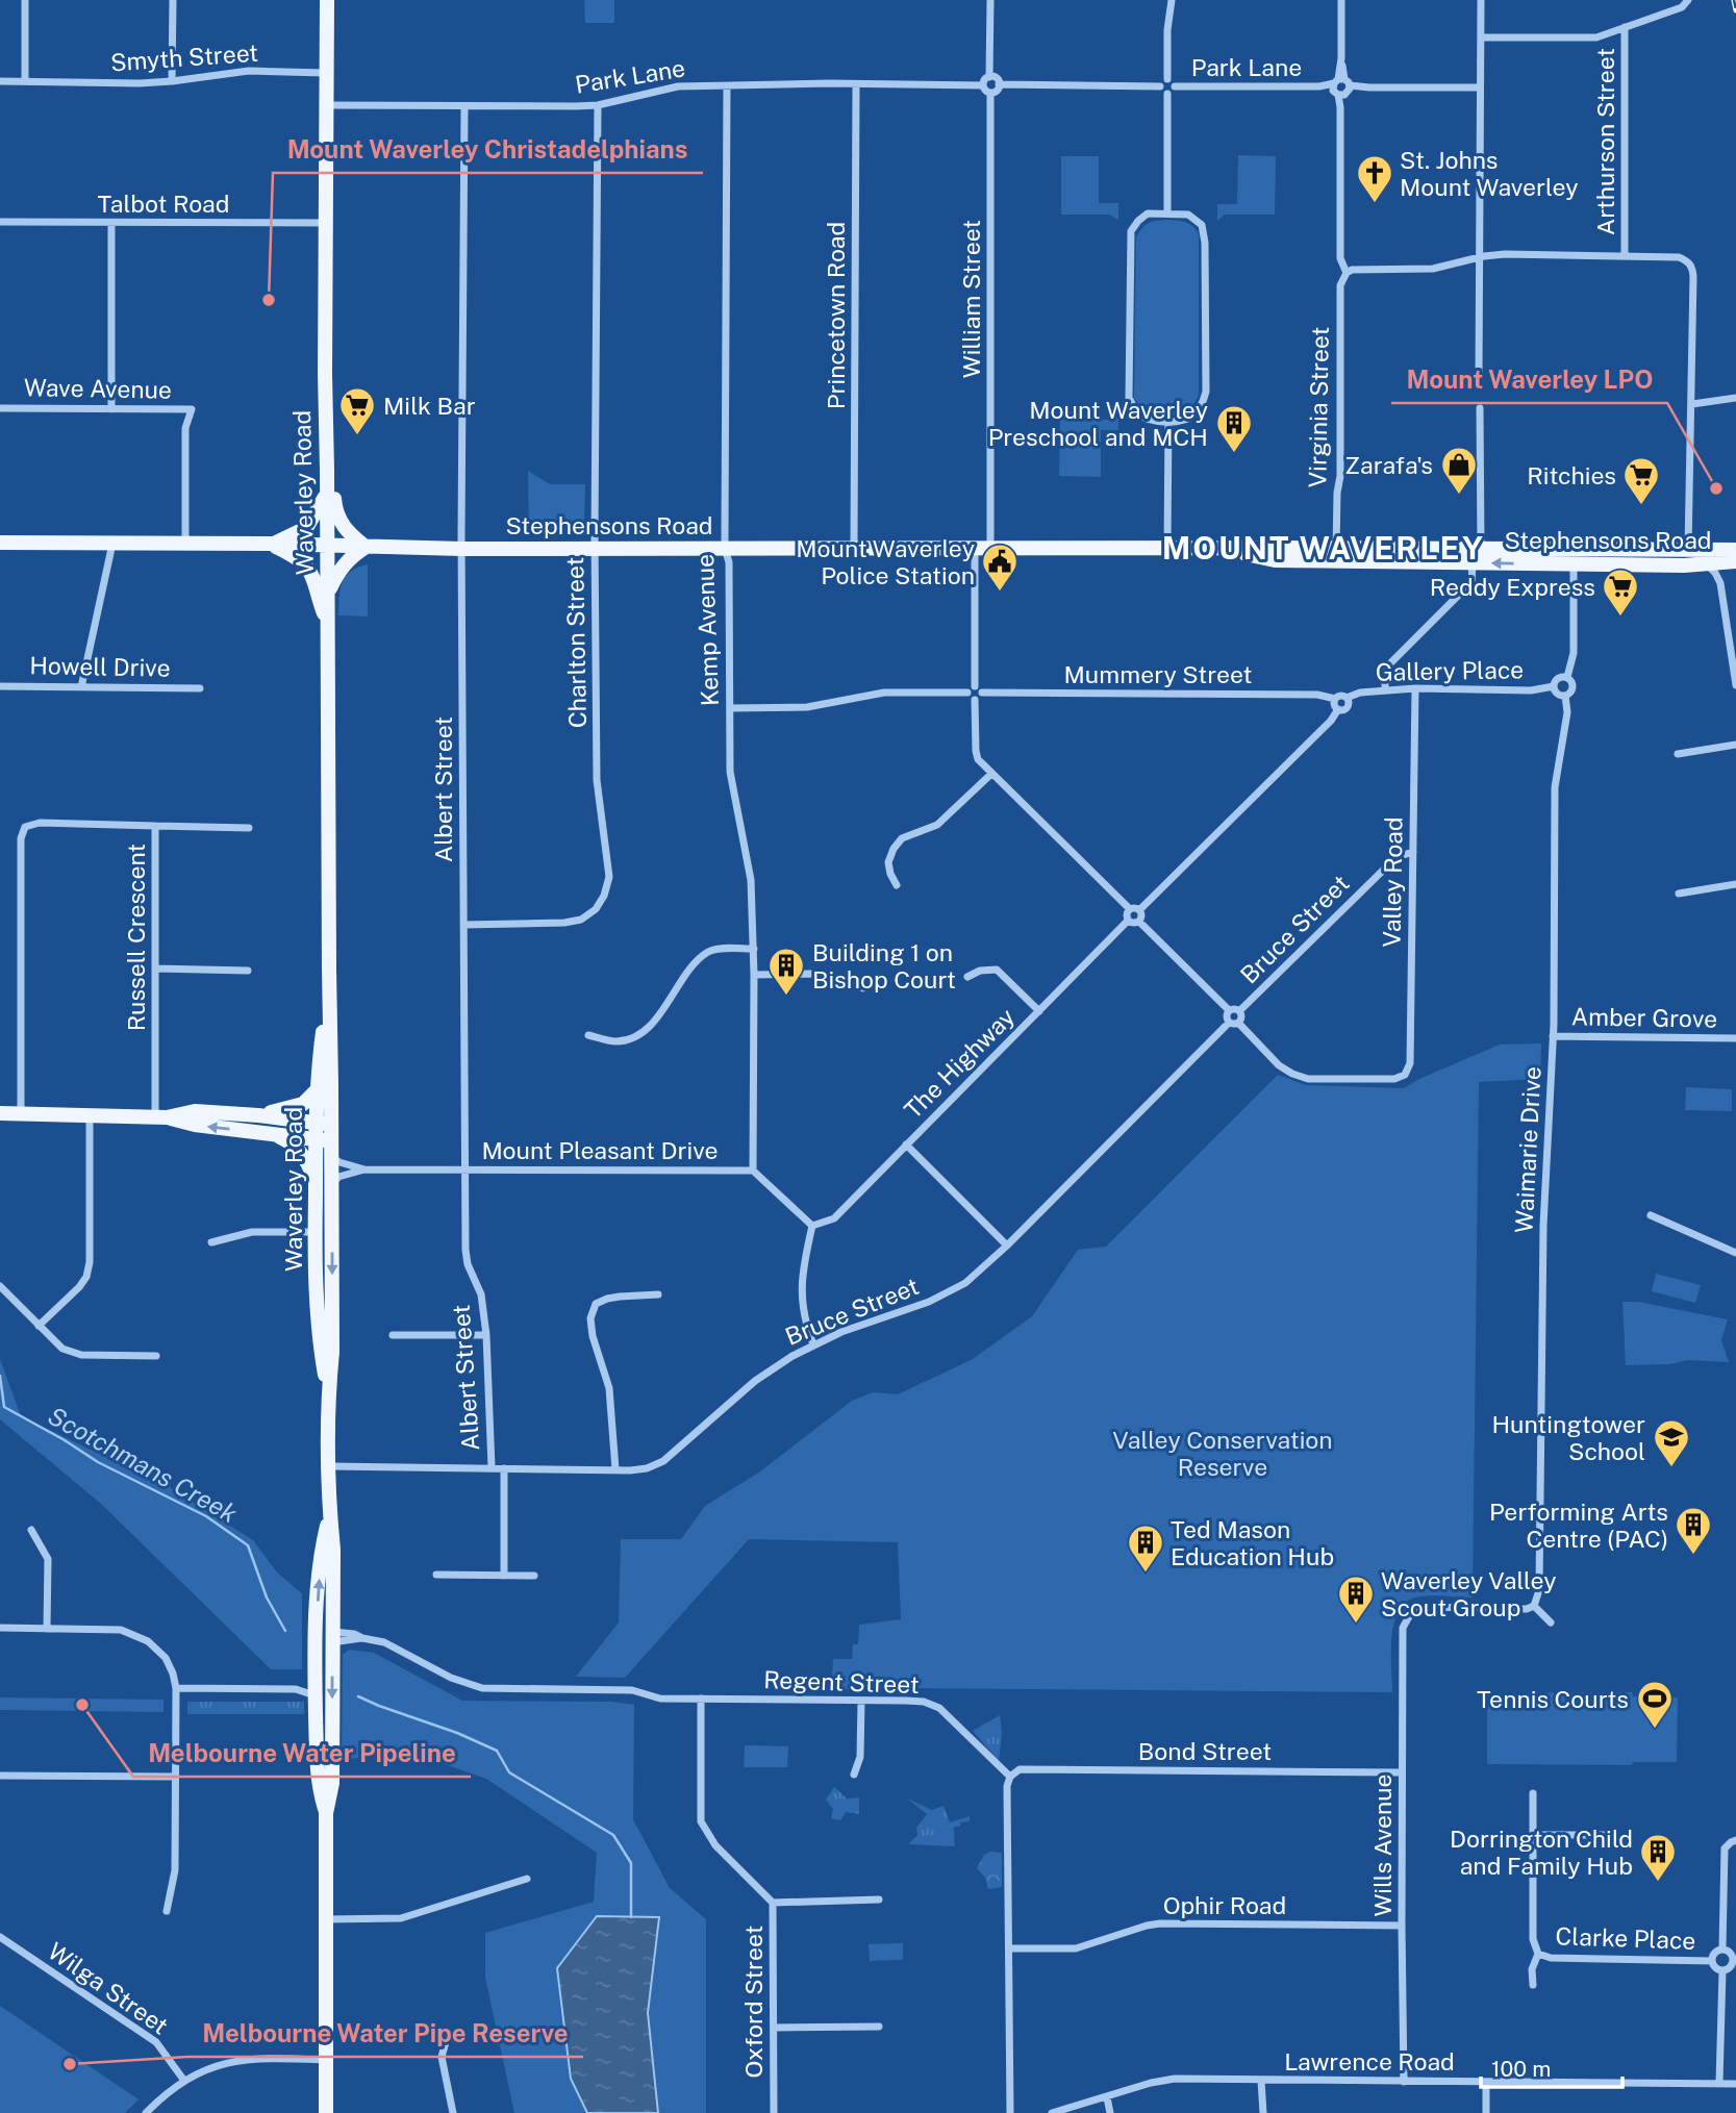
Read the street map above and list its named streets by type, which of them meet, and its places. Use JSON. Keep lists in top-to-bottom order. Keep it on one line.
{"streets":{"main road":["Waverley Road","Stephensons Road"],"street":["Smyth Street","Park Lane","Arthurson Street","Talbot Road","William Street","Princetown Road","Wave Avenue","Virginia Street","Kemp Avenue","Charlton Street","Howell Drive","Gallery Place","Mummery Street","Albert Street","Valley Road","Bruce Street","Russell Crescent","Amber Grove","The Highway","Mount Pleasant Drive","Waimarie Drive","Regent Street","Bond Street","Wills Avenue","Ophir Road","Clarke Place","Wilga Street","Oxford Street","Lawrence Road"]},"crossings":[["Smyth Street","Waverley Road"],["Park Lane","William Street"],["Park Lane","Princetown Road"],["Park Lane","Waverley Road"],["Park Lane","Kemp Avenue"],["Park Lane","Charlton Street"],["Park Lane","Albert Street"],["Talbot Road","Waverley Road"],["William Street","Stephensons Road"],["Princetown Road","Stephensons Road"],["Wave Avenue","Stephensons Road"],["Virginia Street","Stephensons Road"],["Waverley Road","Stephensons Road"],["Waverley Road","Bruce Street"],["Waverley Road","Mount Pleasant Drive"],["Waverley Road","Regent Street"],["Stephensons Road","Kemp Avenue"],["Stephensons Road","Charlton Street"],["Stephensons Road","Albert Street"],["Kemp Avenue","Mount Pleasant Drive"],["Charlton Street","Albert Street"],["Gallery Place","Mummery Street"],["Gallery Place","Valley Road"],["Gallery Place","Waimarie Drive"],["Albert Street","Bruce Street"],["Albert Street","Mount Pleasant Drive"],["Valley Road","Bruce Street"],["Amber Grove","Waimarie Drive"],["The Highway","Mount Pleasant Drive"],["Waimarie Drive","Wills Avenue"],["Regent Street","Bond Street"],["Regent Street","Oxford Street"],["Bond Street","Wills Avenue"],["Wills Avenue","Ophir Road"],["Wills Avenue","Lawrence Road"]],"districts":["MOUNT WAVERLEY"],"water":["Scotchmans Creek"],"parks":["Valley Conservation Reserve"],"places":{"church":["St. Johns Mount Waverley"],"other":["Mount Waverley Christadelphians","Mount Waverley LPO","Melbourne Water Pipeline","Melbourne Water Pipe Reserve"],"supermarket":["Milk Bar","Ritchies","Reddy Express"],"building":["Mount Waverley Preschool and MCH","Building 1 on Bishop Court","Performing Arts Centre (PAC)","Ted Mason Education Hub","Waverley Valley Scout Group","Dorrington Child and Family Hub"],"shop":["Zarafa's"],"public building":["Mount Waverley Police Station"],"school or university":["Huntingtower School"],"sports":["Tennis Courts"]},"scale_bar":"100 m"}
